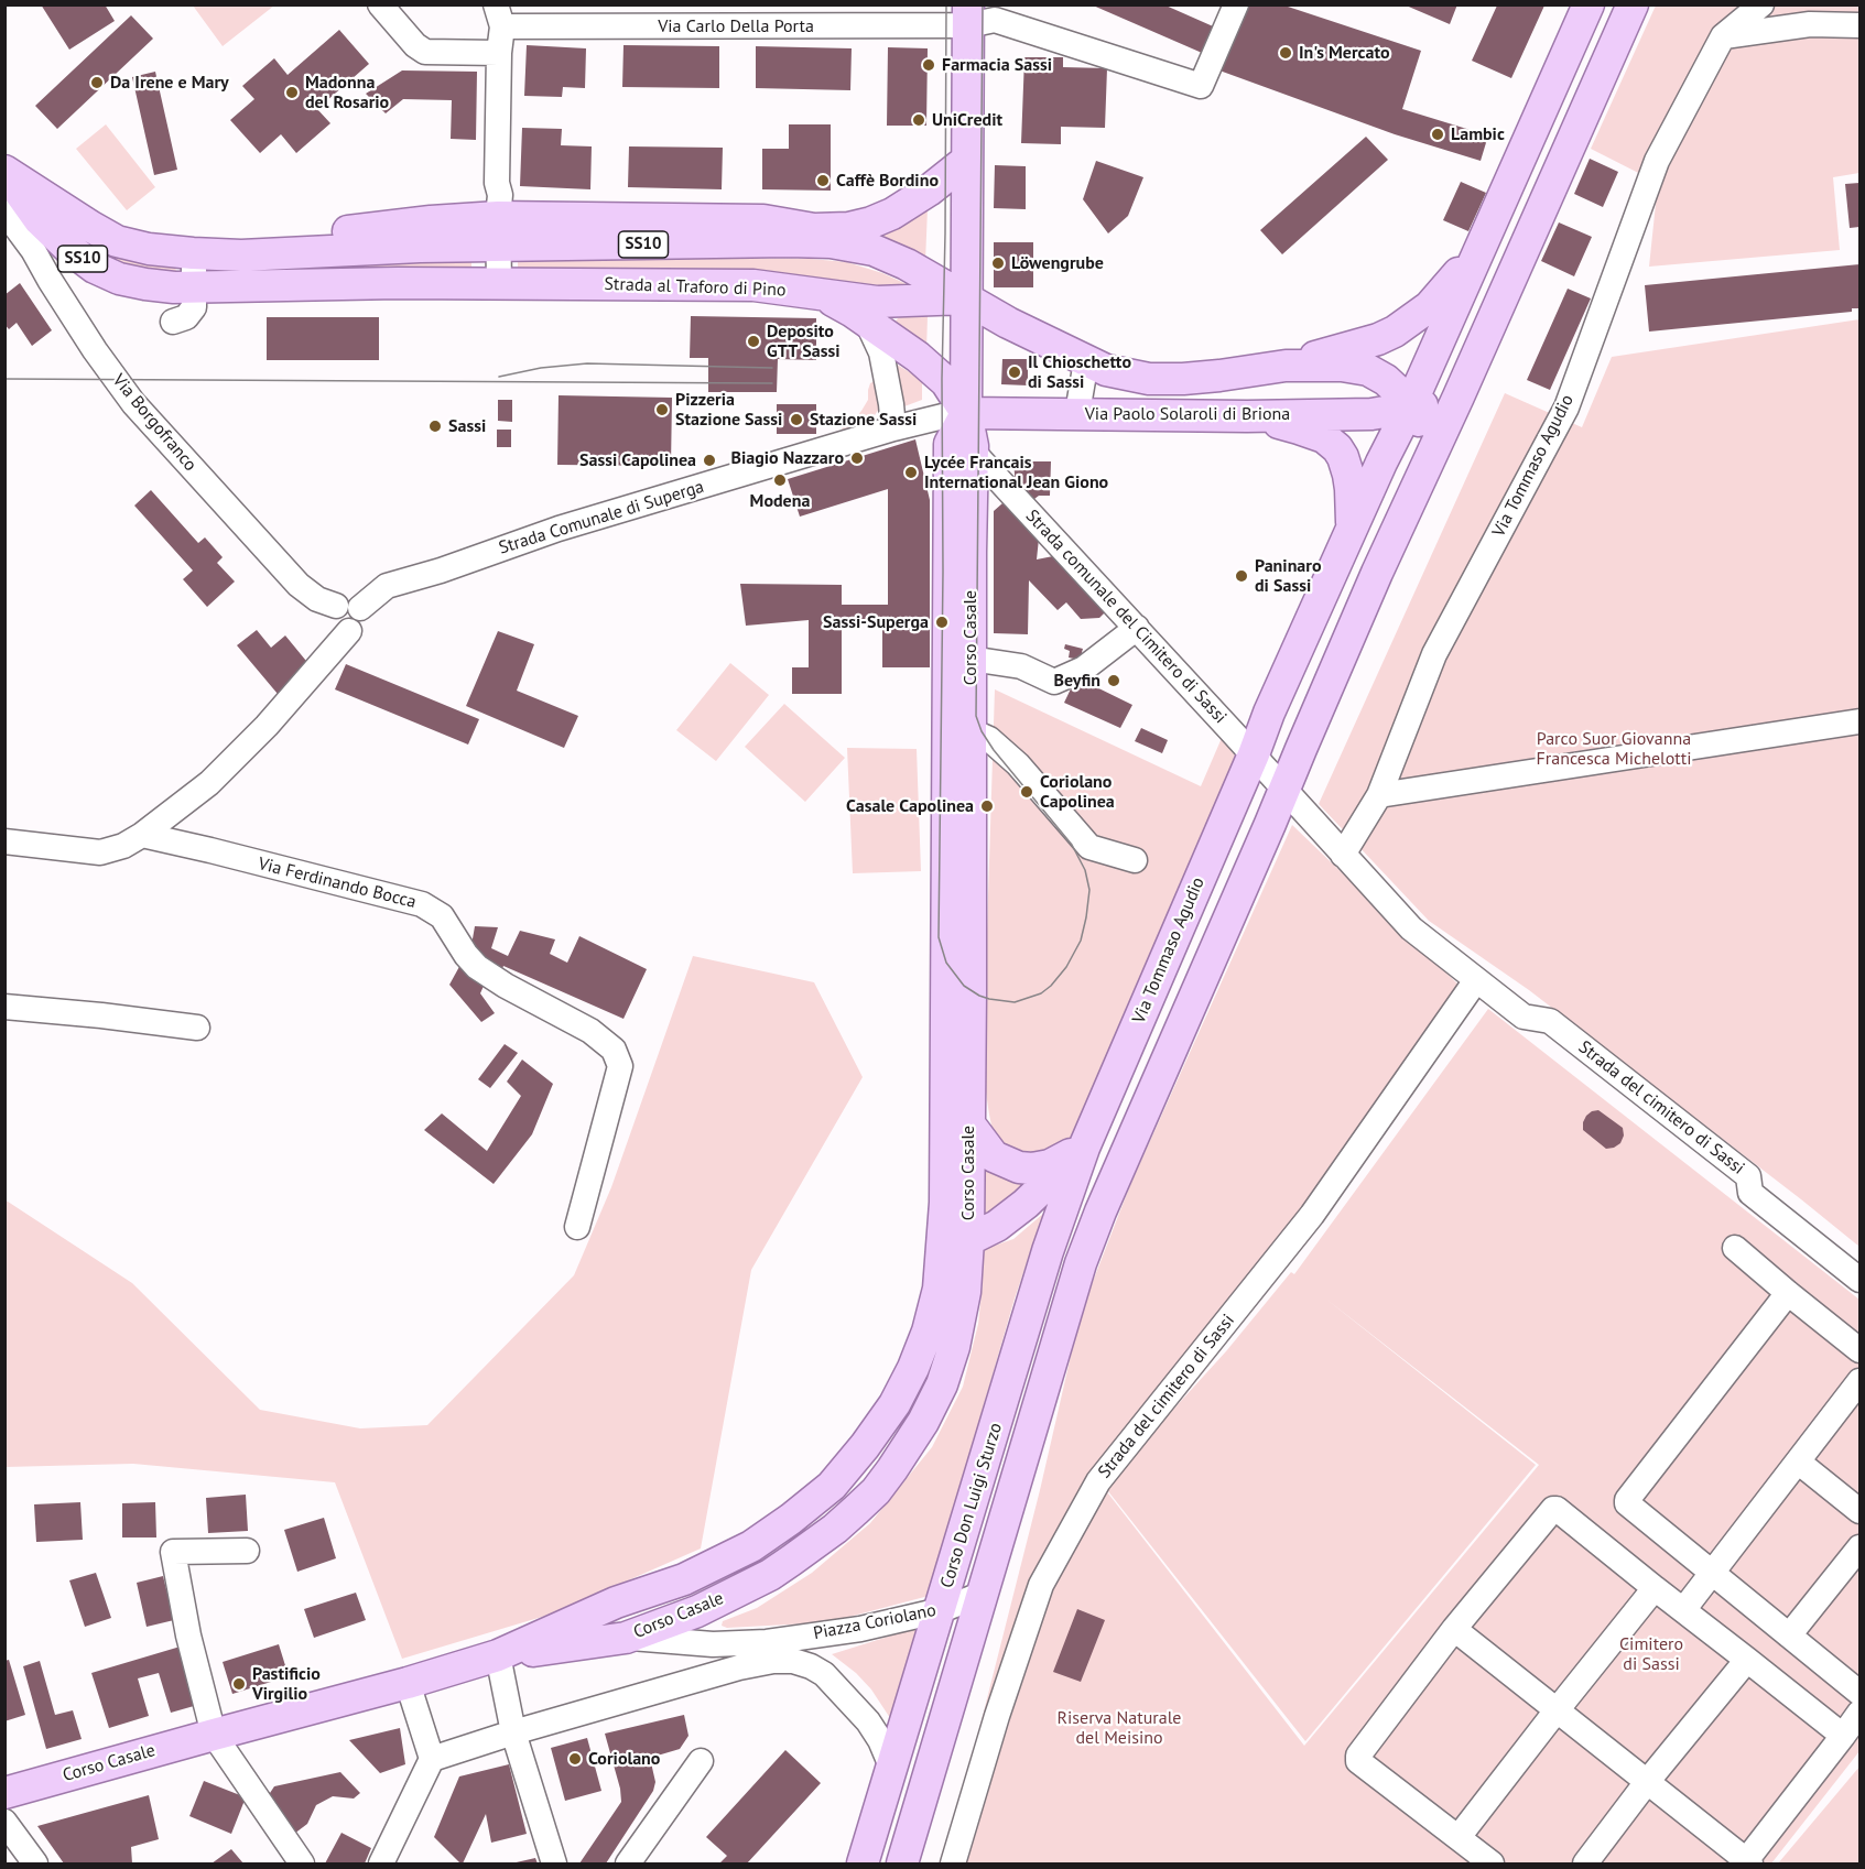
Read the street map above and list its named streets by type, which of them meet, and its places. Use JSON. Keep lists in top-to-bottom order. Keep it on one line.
{"streets":{"main road":["SS10","Strada al Traforo di Pino","Via Paolo Solaroli di Briona","Via Tommaso Agudio","Corso Casale","Corso Don Luigi Sturzo"],"street":["Via Carlo Della Porta","Via Borgofranco","Strada Comunale di Superga","Strada comunale del Cimitero di Sassi","Via Ferdinando Bocca","Strada del cimitero di Sassi","Piazza Coriolano"]},"crossings":[["Via Carlo Della Porta","Corso Casale"],["Strada al Traforo di Pino","Via Paolo Solaroli di Briona"],["Strada al Traforo di Pino","Corso Casale"],["Via Paolo Solaroli di Briona","Via Tommaso Agudio"],["Via Paolo Solaroli di Briona","Strada Comunale di Superga"],["Via Paolo Solaroli di Briona","Corso Casale"],["Via Borgofranco","Strada Comunale di Superga"],["Via Tommaso Agudio","Strada comunale del Cimitero di Sassi"],["Via Tommaso Agudio","Strada del cimitero di Sassi"],["Via Tommaso Agudio","Corso Don Luigi Sturzo"],["Strada Comunale di Superga","Corso Casale"],["Strada comunale del Cimitero di Sassi","Corso Casale"],["Corso Casale","Piazza Coriolano"],["Corso Don Luigi Sturzo","Piazza Coriolano"]],"parks":["Parco Suor Giovanna Francesca Michelotti","Cimitero di Sassi","Riserva Naturale del Meisino"],"places":["In's Mercato","Farmacia Sassi","Da Irene e Mary","Madonna del Rosario","UniCredit","Lambic","Caffè Bordino","Löwengrube","Deposito GTT Sassi","Il Chioschetto di Sassi","Pizzeria Stazione Sassi","Stazione Sassi","Sassi","Biagio Nazzaro","Sassi Capolinea","Lycée Francais International Jean Giono","Modena","Paninaro di Sassi","Sassi-Superga","Beyfin","Coriolano Capolinea","Casale Capolinea","Pastificio Virgilio","Coriolano"]}
